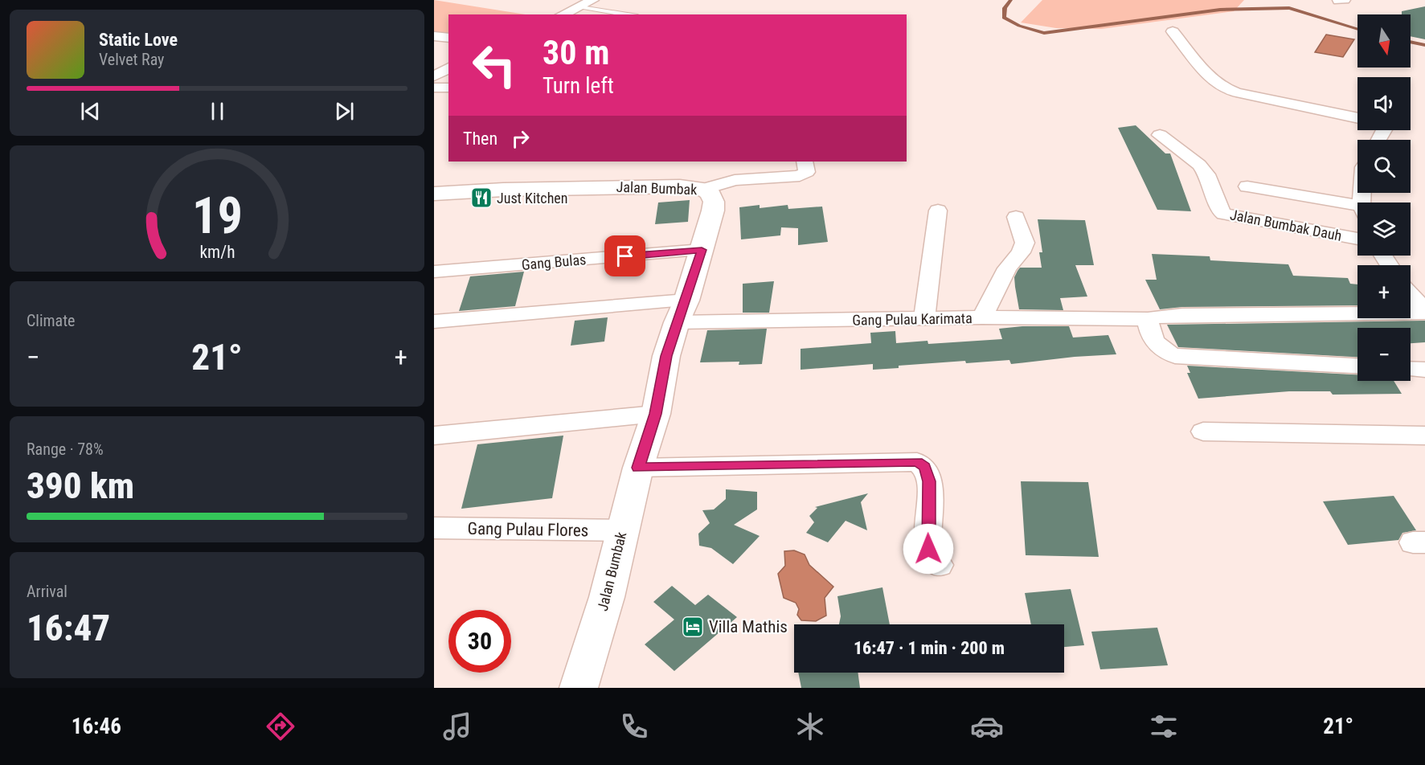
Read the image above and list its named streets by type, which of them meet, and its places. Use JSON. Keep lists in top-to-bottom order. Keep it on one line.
{"streets":{"street":["Jalan Bumbak","Jalan Bumbak Dauh","Gang Bulas","Gang Pulau Karimata","Gang Pulau Flores"]},"crossings":[["Jalan Bumbak","Gang Bulas"],["Jalan Bumbak","Gang Pulau Karimata"],["Jalan Bumbak","Gang Pulau Flores"]],"places":{"restaurant":["Just Kitchen"],"hotel":["Villa Mathis"]},"north":"bottom","page":{"map_buttons":["+","−"],"turn":["30 m","Turn left"],"song":["Static Love","Velvet Ray"],"then":"Then","tile":["Climate",["Range · 78%","390 km"],["Arrival","16:47"]],"heat":["−","21°","+"],"limit":"30","trip":"16:47 · 1 min · 200 m","tabs":["16:46","21°"],"gauge":["19","km/h"]}}
